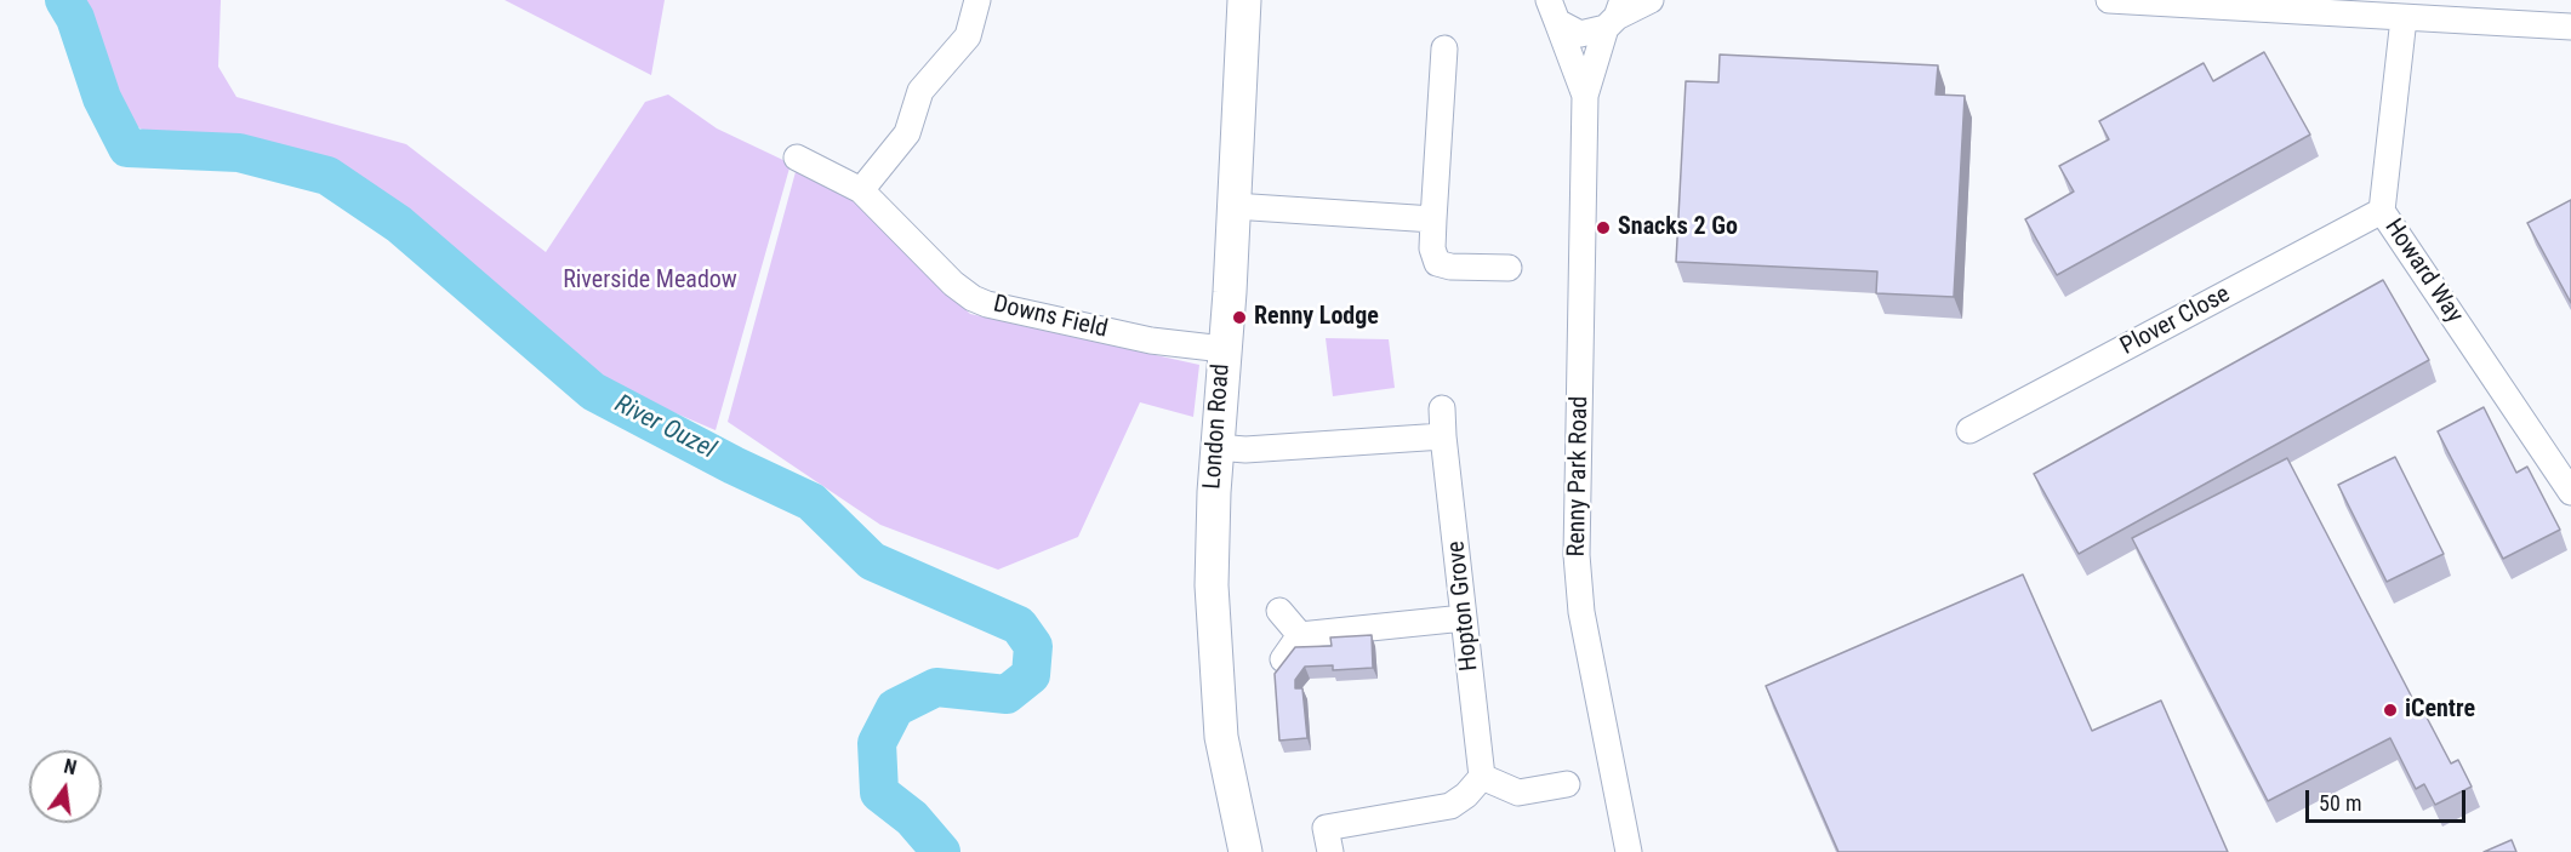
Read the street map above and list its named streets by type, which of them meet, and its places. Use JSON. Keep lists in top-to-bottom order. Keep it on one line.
{"streets":{"main road":["London Road"],"street":["Howard Way","Downs Field","Plover Close","Renny Park Road","Hopton Grove"]},"crossings":[["Howard Way","Plover Close"],["Downs Field","London Road"]],"water":["River Ouzel"],"parks":["Riverside Meadow"],"places":["Snacks 2 Go","Renny Lodge","iCentre"],"scale_bar":"50 m","north":"top"}
